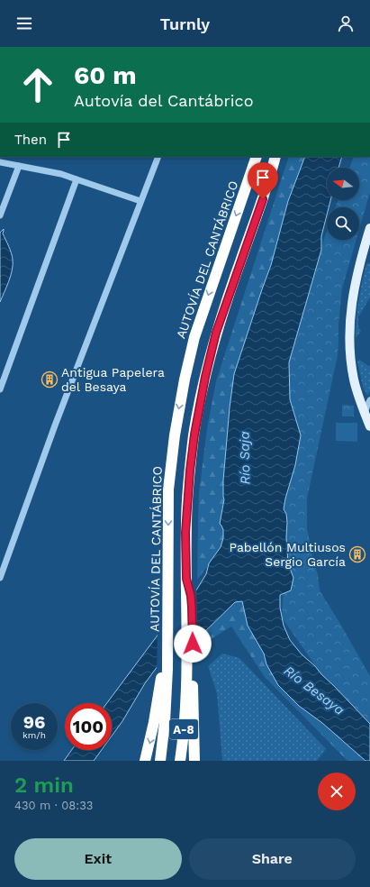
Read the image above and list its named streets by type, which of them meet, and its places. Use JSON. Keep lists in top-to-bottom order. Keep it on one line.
{"streets":{"highway":["AUTOVÍA DEL CANTÁBRICO","A-8"]},"water":["Río Saja","Río Besaya"],"places":{"building":["Antigua Papelera del Besaya","Pabellón Multiusos Sergio García"]},"north":"left","page":{"header":"Turnly","turn":["60 m","Autovía del Cantábrico"],"then":"Then","speed":"96 km/h","limit":"100","heading":["2 min","430 m · 08:33"],"buttons":["Exit","Share"]}}
